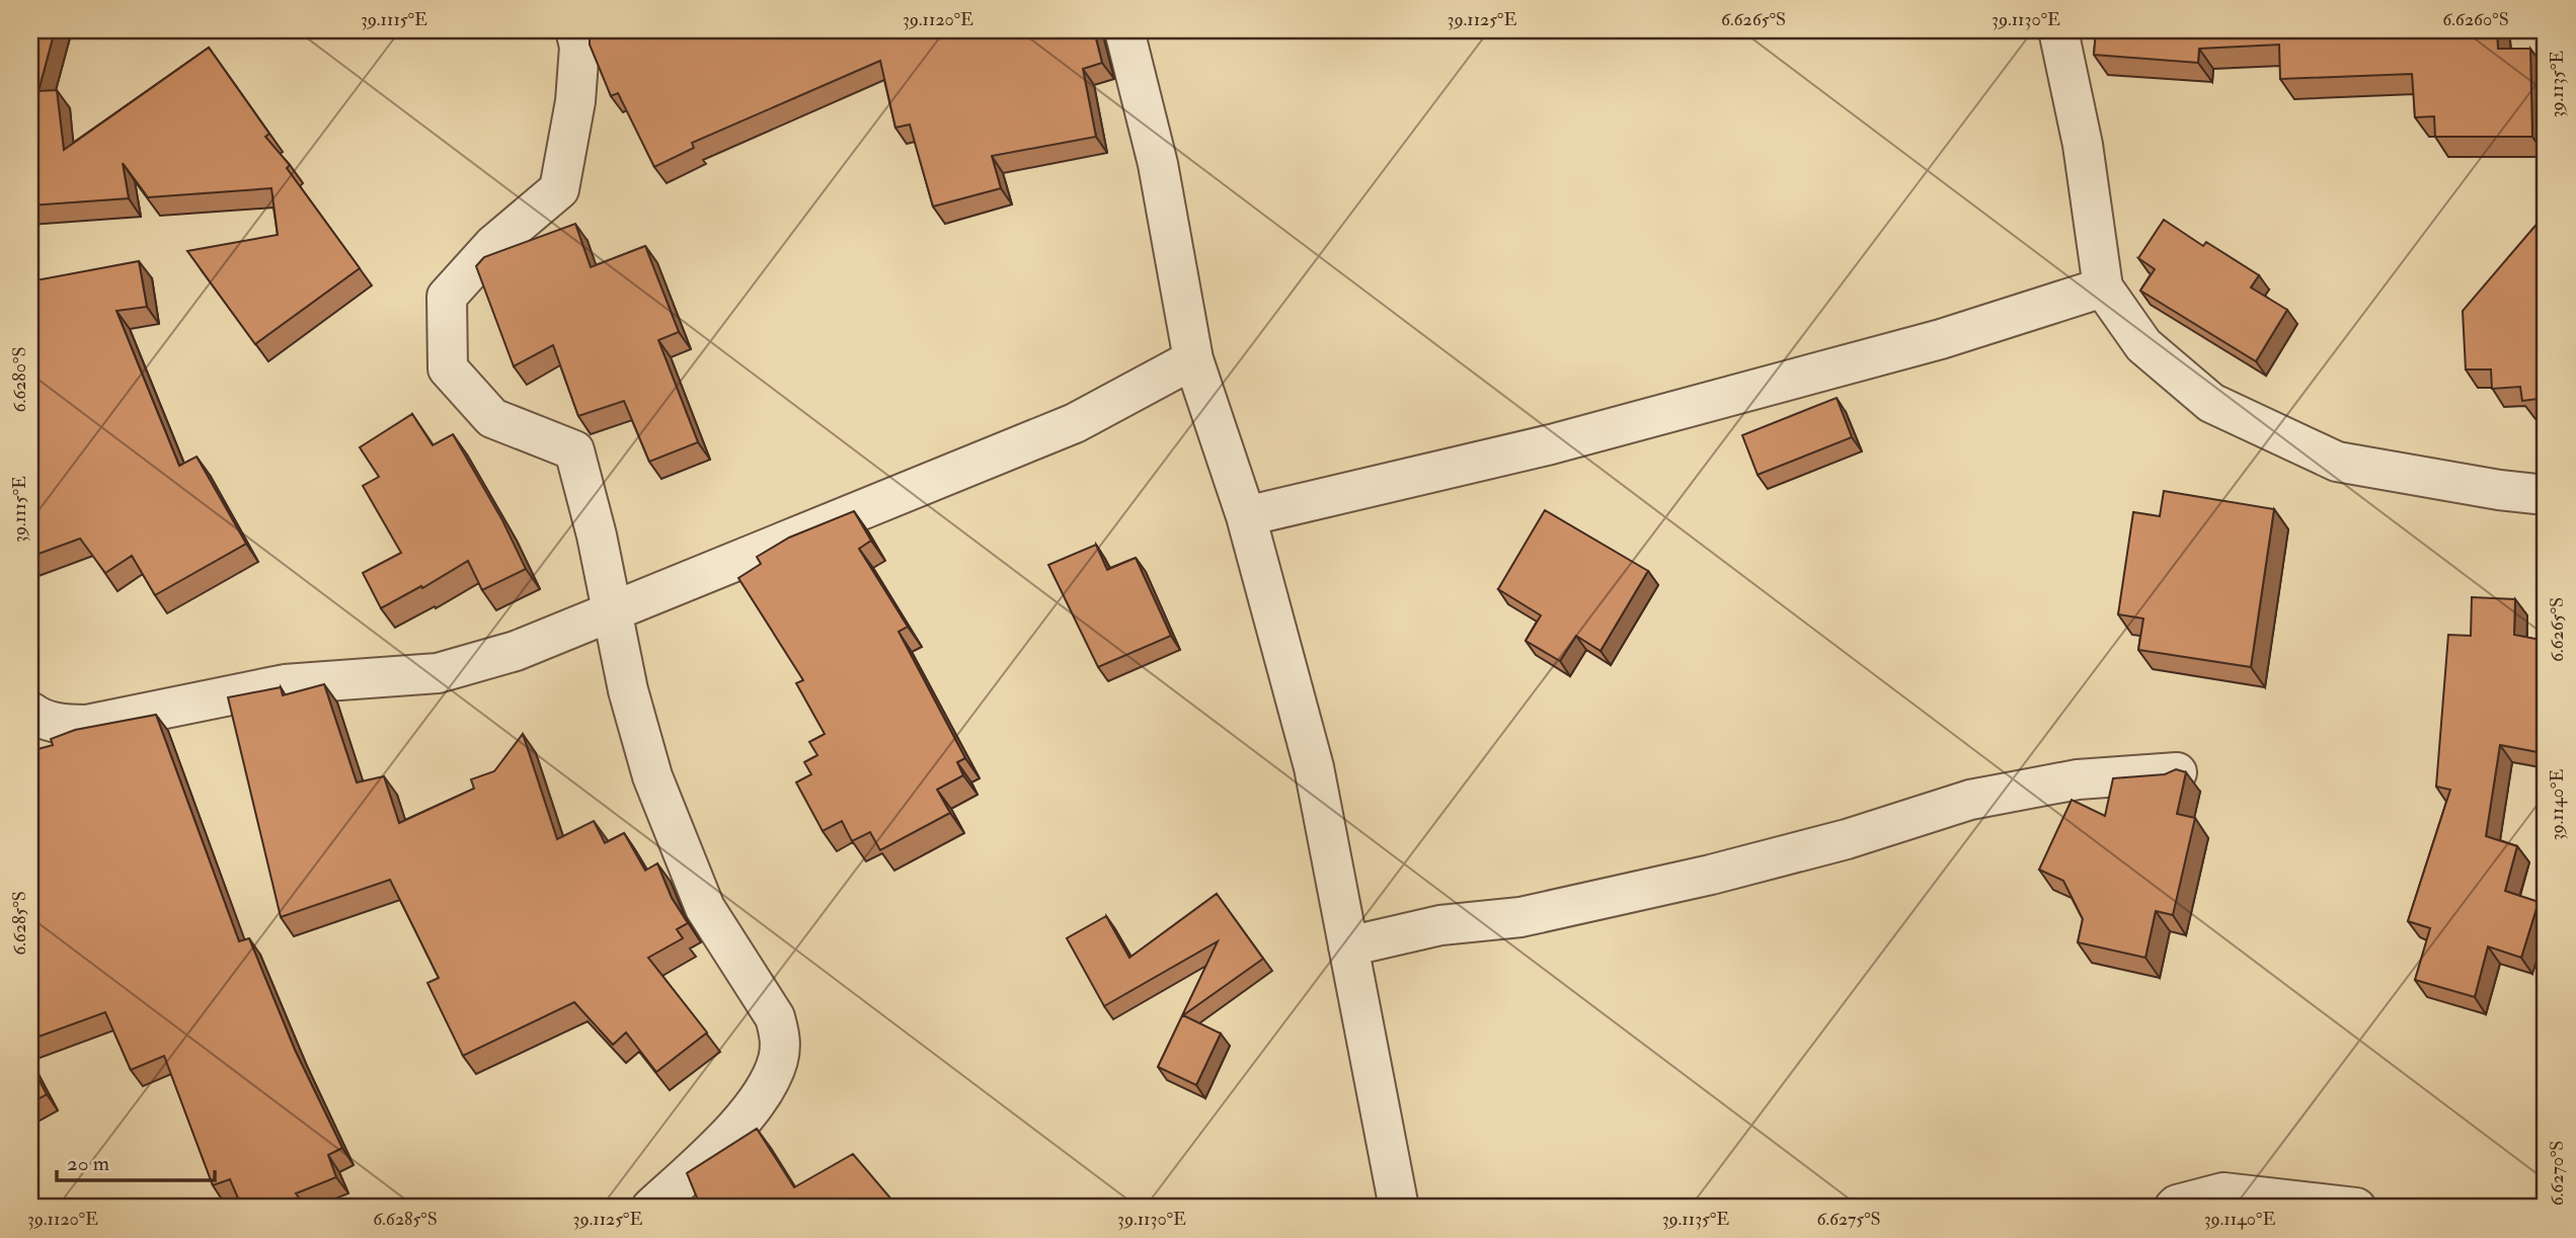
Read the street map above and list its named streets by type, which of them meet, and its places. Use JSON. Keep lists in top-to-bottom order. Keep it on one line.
{"scale_bar":"20 m","coordinates":["39.1115°E","39.1120°E","39.1125°E","6.6265°S","39.1130°E","6.6260°S","39.1135°E","6.6280°S","39.1140°E","6.6285°S","6.6270°S","6.6275°S"]}
